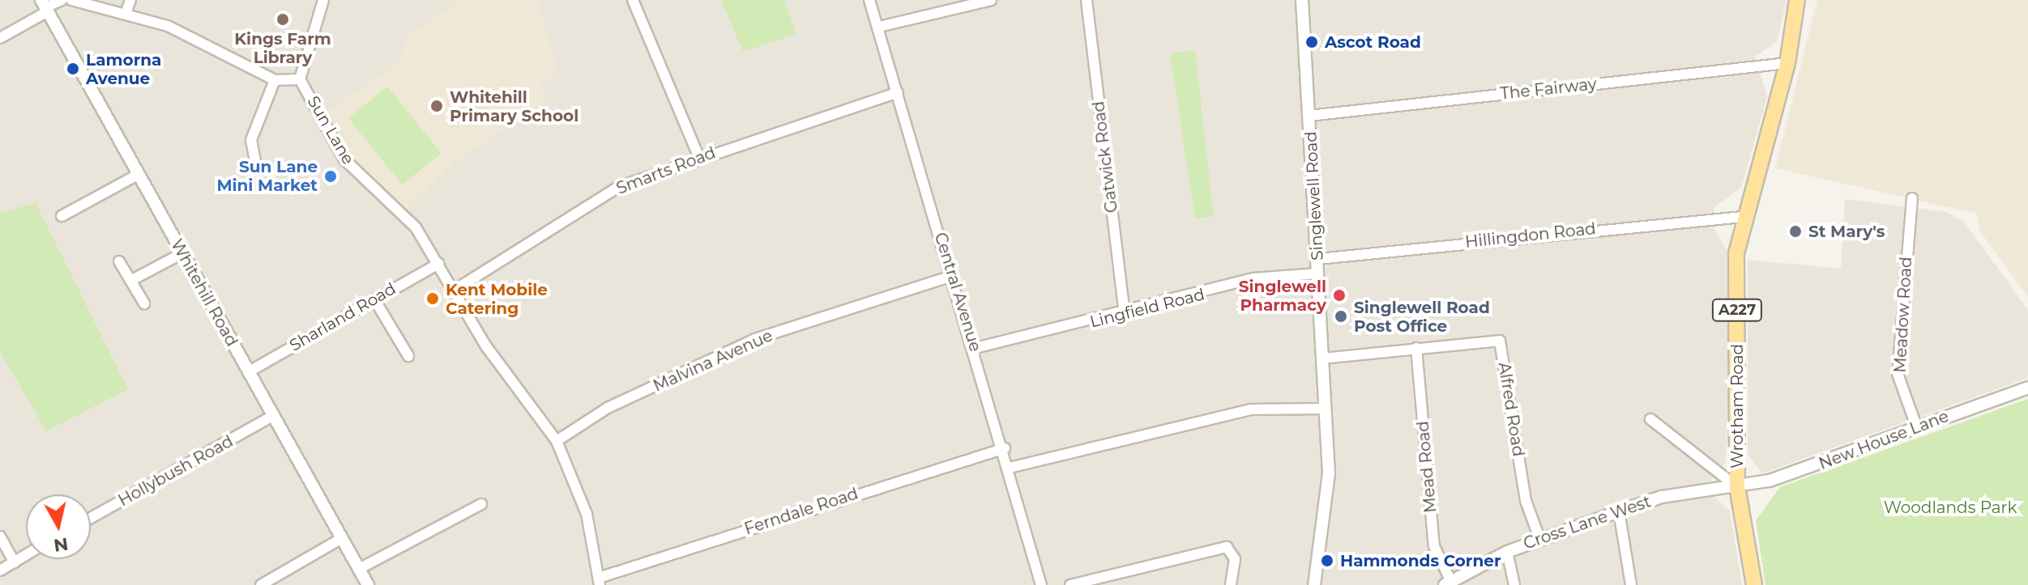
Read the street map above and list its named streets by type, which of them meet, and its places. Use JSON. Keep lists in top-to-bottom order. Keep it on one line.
{"streets":{"main road":["A227","Wrotham Road"],"street":["The Fairway","Sun Lane","Gatwick Road","Smarts Road","Singlewell Road","Hillingdon Road","Central Avenue","Whitehill Road","Lingfield Road","Meadow Road","Sharland Road","Malvina Avenue","Alfred Road","New House Lane","Mead Road","Hollybush Road","Ferndale Road","Cross Lane West"]},"crossings":[["The Fairway","Singlewell Road"],["The Fairway","Wrotham Road"],["Sun Lane","Smarts Road"],["Sun Lane","Sharland Road"],["Sun Lane","Malvina Avenue"],["Sun Lane","Ferndale Road"],["Gatwick Road","Lingfield Road"],["Smarts Road","Central Avenue"],["Singlewell Road","Hillingdon Road"],["Singlewell Road","Lingfield Road"],["Singlewell Road","Alfred Road"],["Hillingdon Road","Wrotham Road"],["Central Avenue","Lingfield Road"],["Central Avenue","Malvina Avenue"],["Central Avenue","Ferndale Road"],["Whitehill Road","Sharland Road"],["Whitehill Road","Hollybush Road"],["Meadow Road","New House Lane"],["Wrotham Road","New House Lane"],["Wrotham Road","Cross Lane West"],["Alfred Road","Mead Road"],["Alfred Road","Cross Lane West"],["New House Lane","Cross Lane West"],["Mead Road","Cross Lane West"]],"parks":["Woodlands Park"],"places":["Kings Farm Library","Ascot Road","Lamorna Avenue","Whitehill Primary School","Sun Lane Mini Market","St Mary's","Singlewell Pharmacy","Kent Mobile Catering","Singlewell Road Post Office","Hammonds Corner"],"north":"bottom"}
